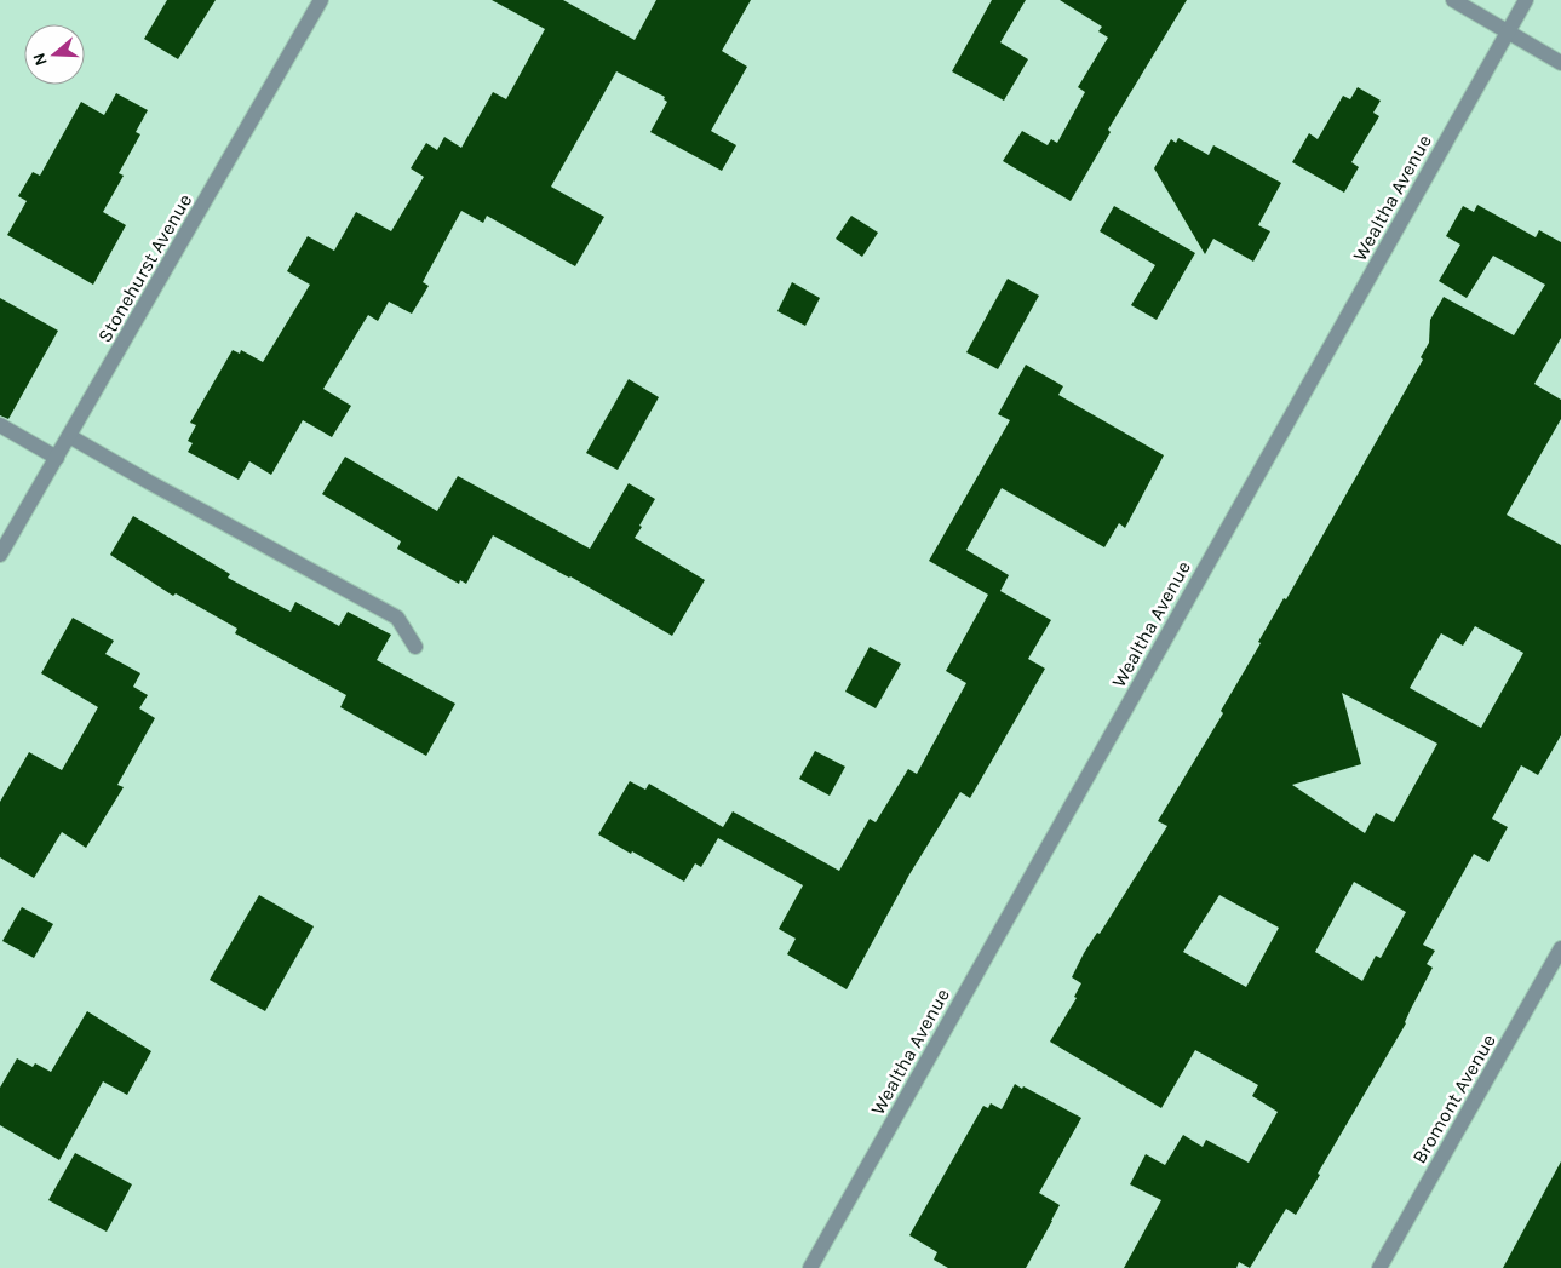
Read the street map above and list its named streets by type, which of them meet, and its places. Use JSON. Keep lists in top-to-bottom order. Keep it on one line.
{"streets":{"street":["Wealtha Avenue","Stonehurst Avenue","Bromont Avenue"]},"north":"left"}
